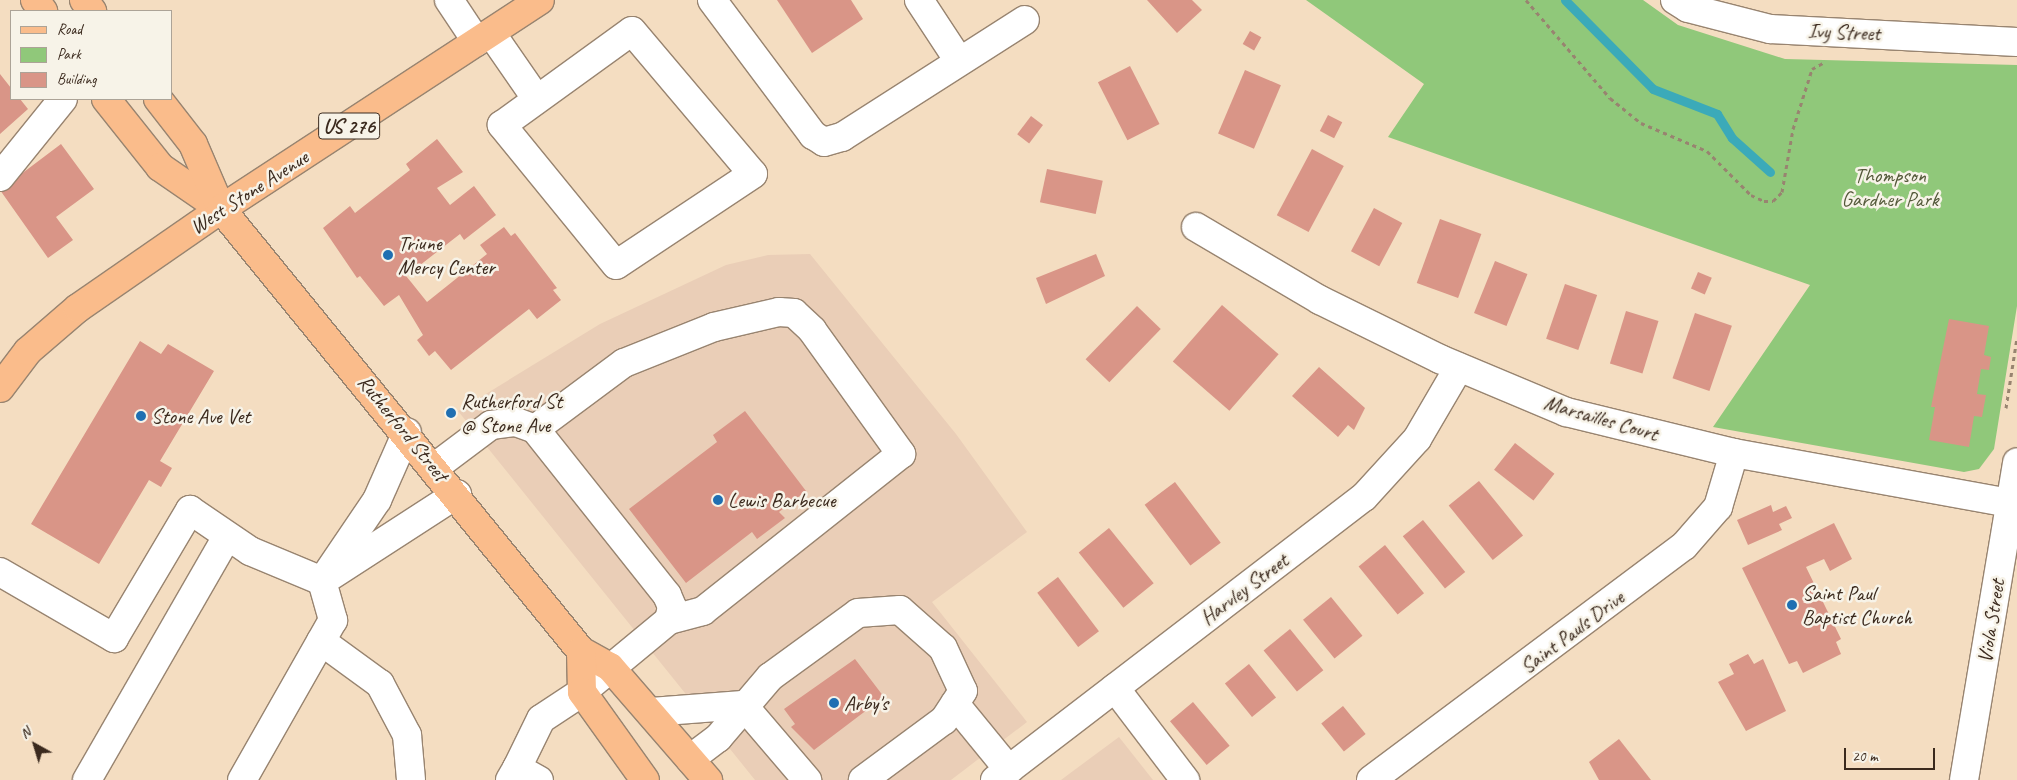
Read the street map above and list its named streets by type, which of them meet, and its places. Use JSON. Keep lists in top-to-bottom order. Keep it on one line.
{"streets":{"main road":["US 276","West Stone Avenue","Rutherford Street"],"street":["Ivy Street","Marsailles Court","Harvley Street","Viola Street","Saint Pauls Drive"]},"crossings":[["West Stone Avenue","Rutherford Street"],["Marsailles Court","Harvley Street"],["Marsailles Court","Viola Street"],["Marsailles Court","Saint Pauls Drive"]],"parks":["Thompson Gardner Park"],"places":["Triune Mercy Center","Rutherford St @ Stone Ave","Stone Ave Vet","Lewis Barbecue","Saint Paul Baptist Church","Arby's"],"legend":["Road","Park","Building"],"scale_bar":"20 m","north":"top left"}
